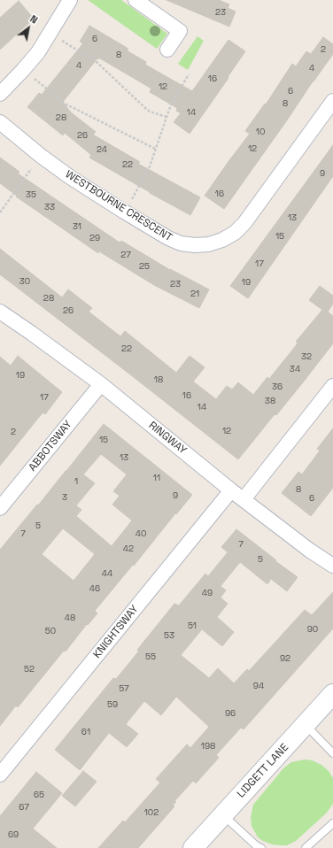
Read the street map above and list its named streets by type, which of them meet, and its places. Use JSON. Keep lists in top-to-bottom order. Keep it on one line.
{"streets":{"main road":["LIDGETT LANE"],"street":["WESTBOURNE CRESCENT","RINGWAY","ABBOTSWAY","KNIGHTSWAY"]},"crossings":[["RINGWAY","ABBOTSWAY"],["RINGWAY","KNIGHTSWAY"]],"house_numbers":["23","6","2","8","4","4","16","12","6","8","14","28","10","26","12","24","22","9","16","35","33","13","31","15","29","27","17","25","30","19","23","21","28","26","22","32","34","19","18","36","16","17","38","14","12","2","15","13","11","1","8","9","3","6","5","7","40","7","42","5","44","46","49","48","51","90","50","53","55","92","52","94","57","59","96","61","198","65","67","102","69"],"north":"top right"}
